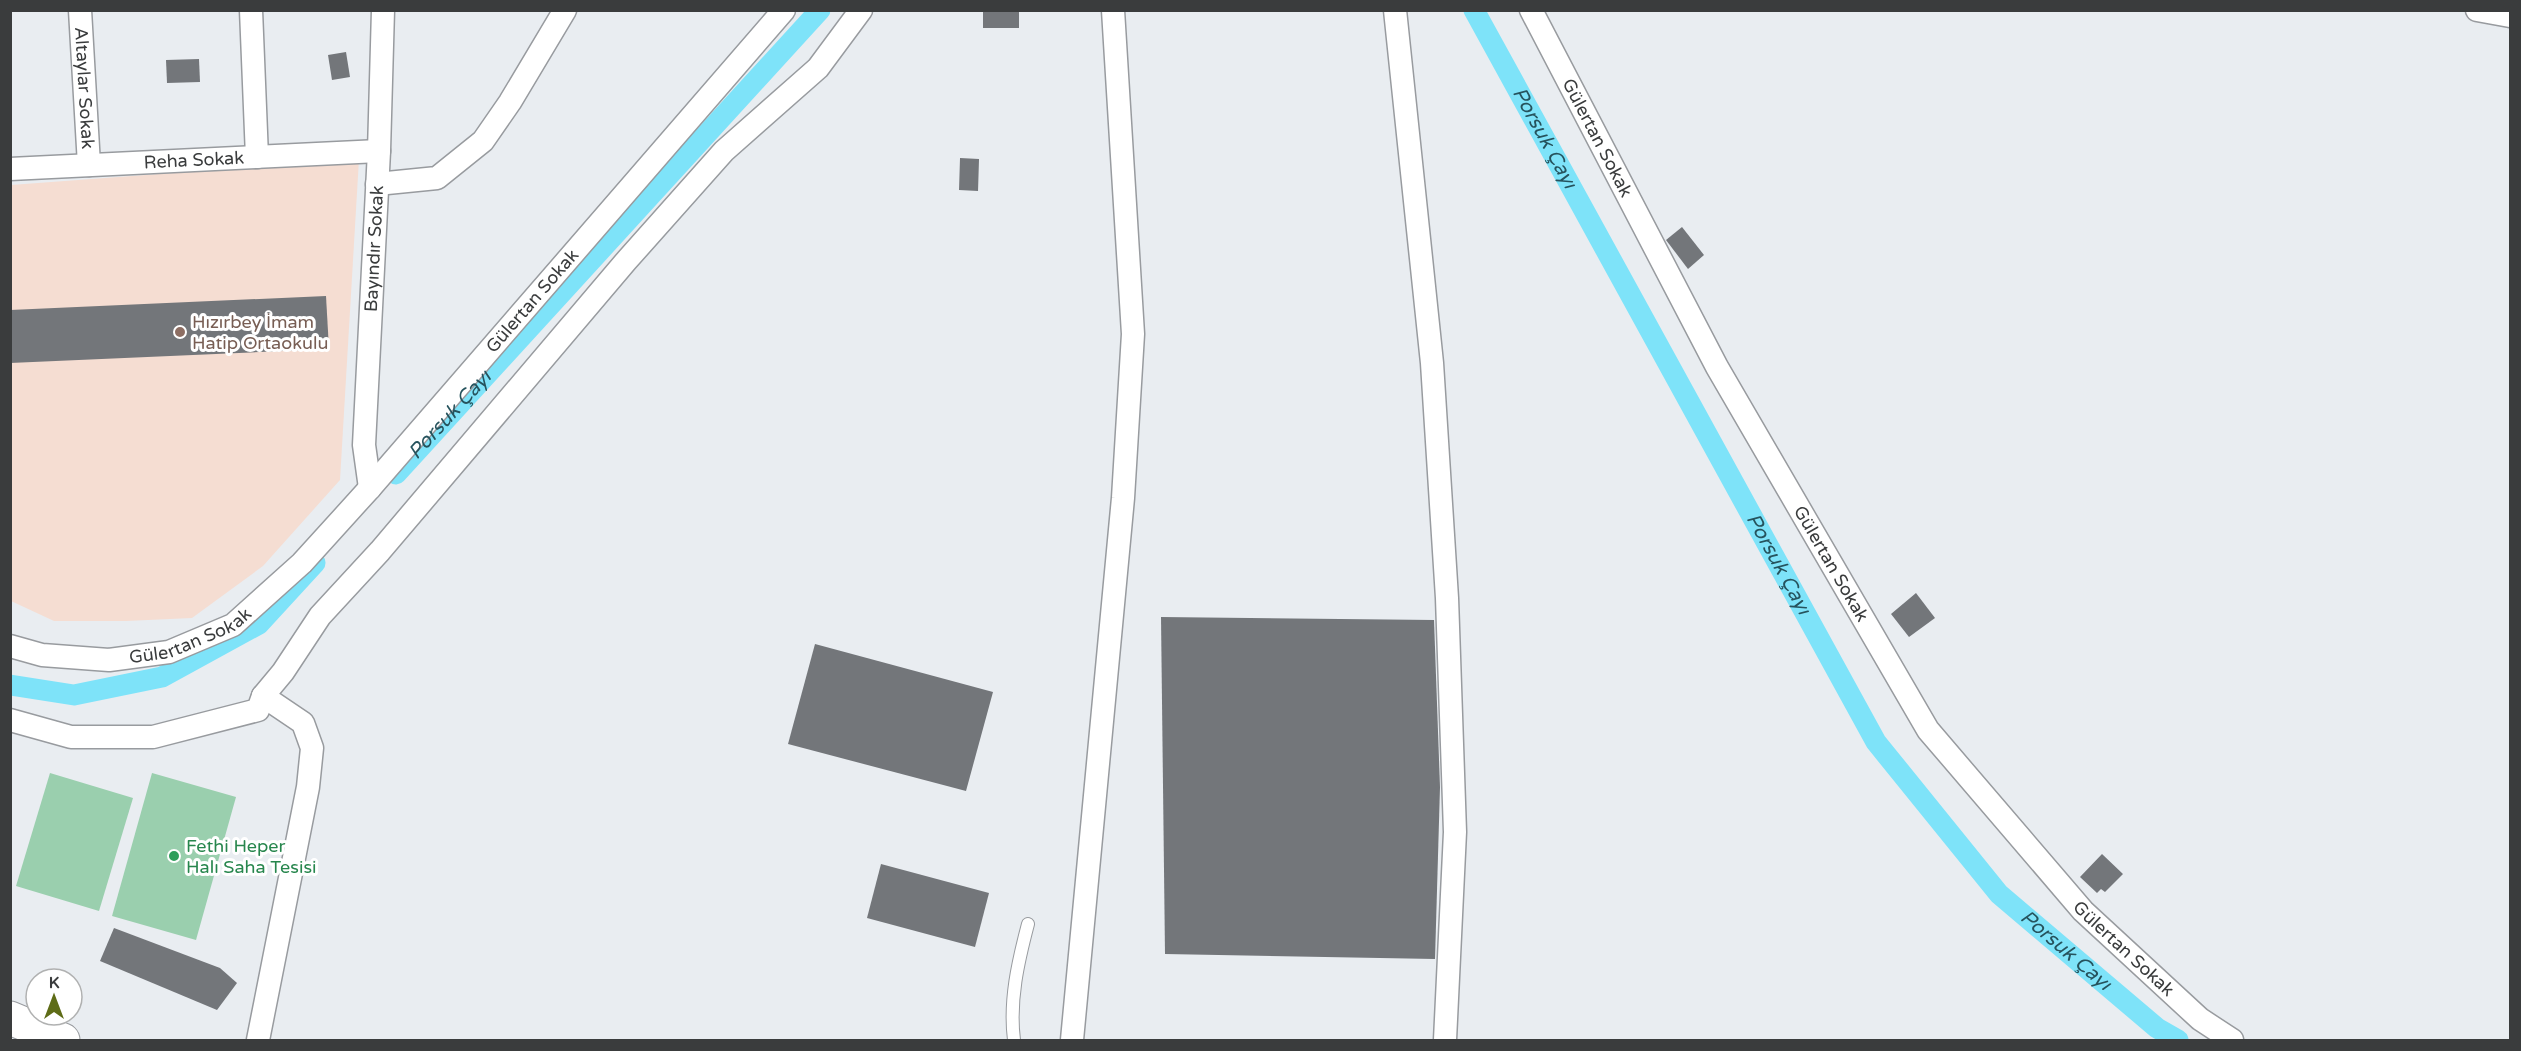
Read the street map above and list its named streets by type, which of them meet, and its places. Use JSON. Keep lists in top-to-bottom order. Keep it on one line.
{"streets":{"street":["Altaylar Sokak","Gülertan Sokak","Reha Sokak","Bayındır Sokak"]},"crossings":[["Altaylar Sokak","Reha Sokak"],["Gülertan Sokak","Bayındır Sokak"],["Reha Sokak","Bayındır Sokak"]],"water":["Porsuk Çayı"],"places":["Hızırbey İmam Hatip Ortaokulu","Fethi Heper Halı Saha Tesisi"],"north":"top"}
